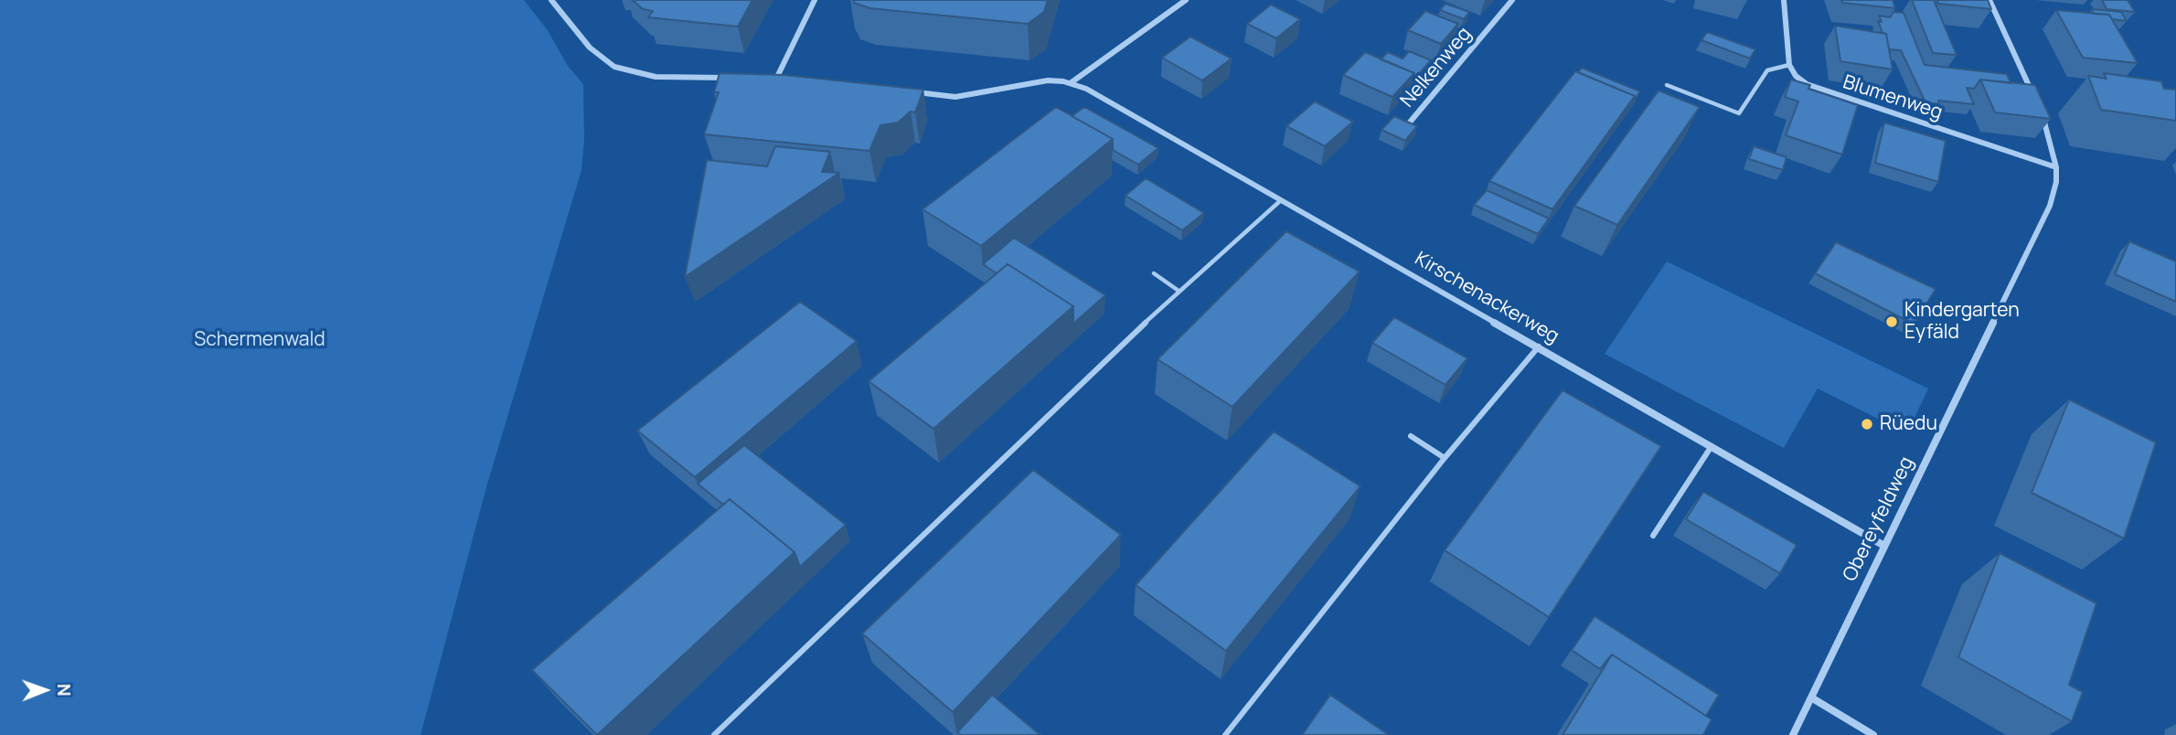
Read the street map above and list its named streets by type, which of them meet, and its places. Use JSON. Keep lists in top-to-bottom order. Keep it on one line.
{"streets":{"street":["Nelkenweg","Blumenweg","Kirschenackerweg","Obereyfeldweg"]},"crossings":[["Blumenweg","Obereyfeldweg"],["Kirschenackerweg","Obereyfeldweg"]],"parks":["Schermenwald"],"places":["Kindergarten Eyfäld","Rüedu"],"north":"right"}
